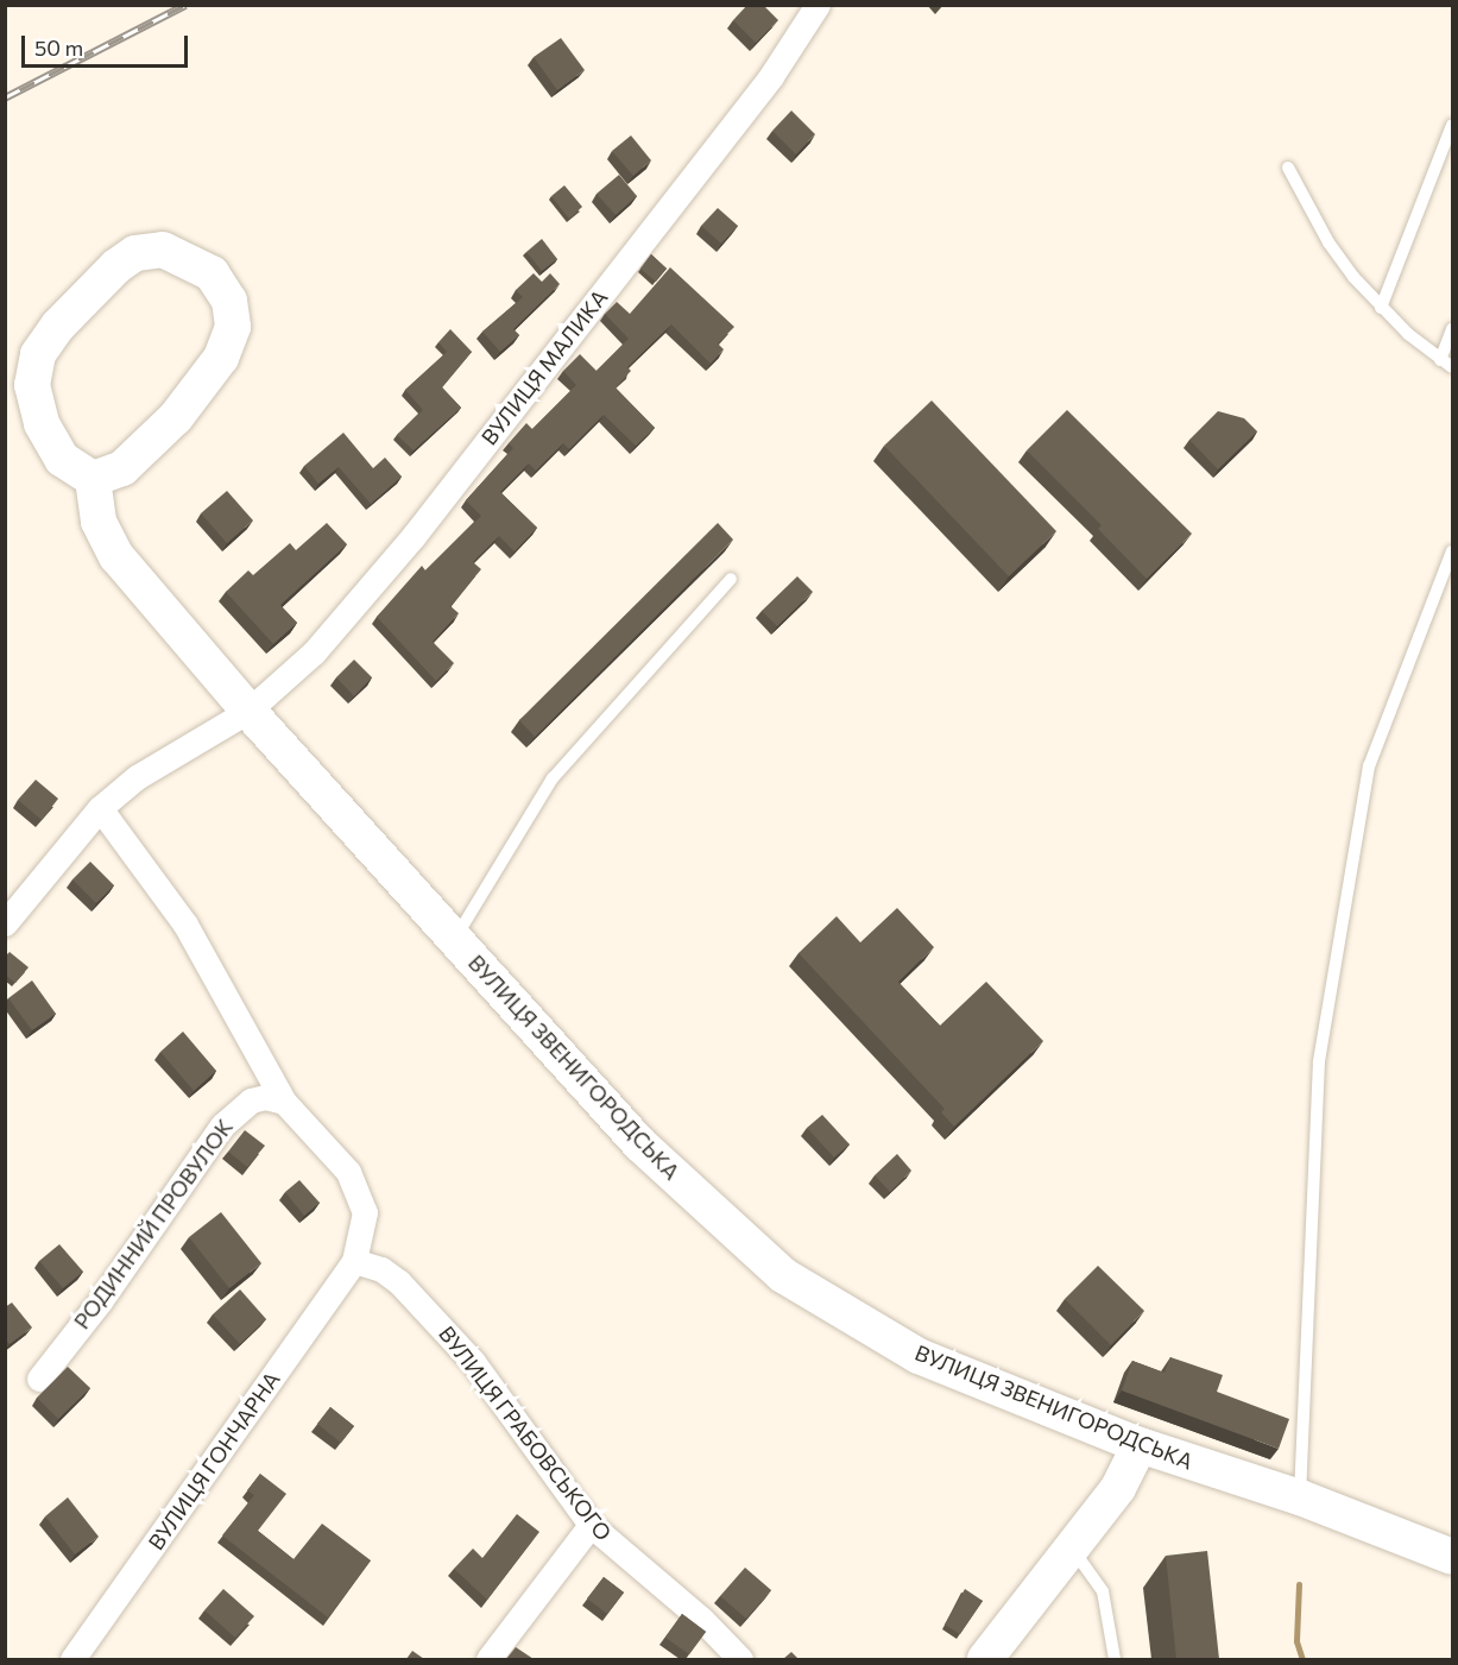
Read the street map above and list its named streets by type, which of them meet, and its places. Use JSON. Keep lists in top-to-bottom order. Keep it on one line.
{"streets":{"street":["ВУЛИЦЯ МАЛИКА","ВУЛИЦЯ ЗВЕНИГОРОДСЬКА","РОДИННИЙ ПРОВУЛОК","ВУЛИЦЯ ГРАБОВСЬКОГО","ВУЛИЦЯ ГОНЧАРНА"]},"crossings":[["ВУЛИЦЯ МАЛИКА","ВУЛИЦЯ ЗВЕНИГОРОДСЬКА"],["ВУЛИЦЯ ГРАБОВСЬКОГО","ВУЛИЦЯ ГОНЧАРНА"]],"scale_bar":"50 m"}
